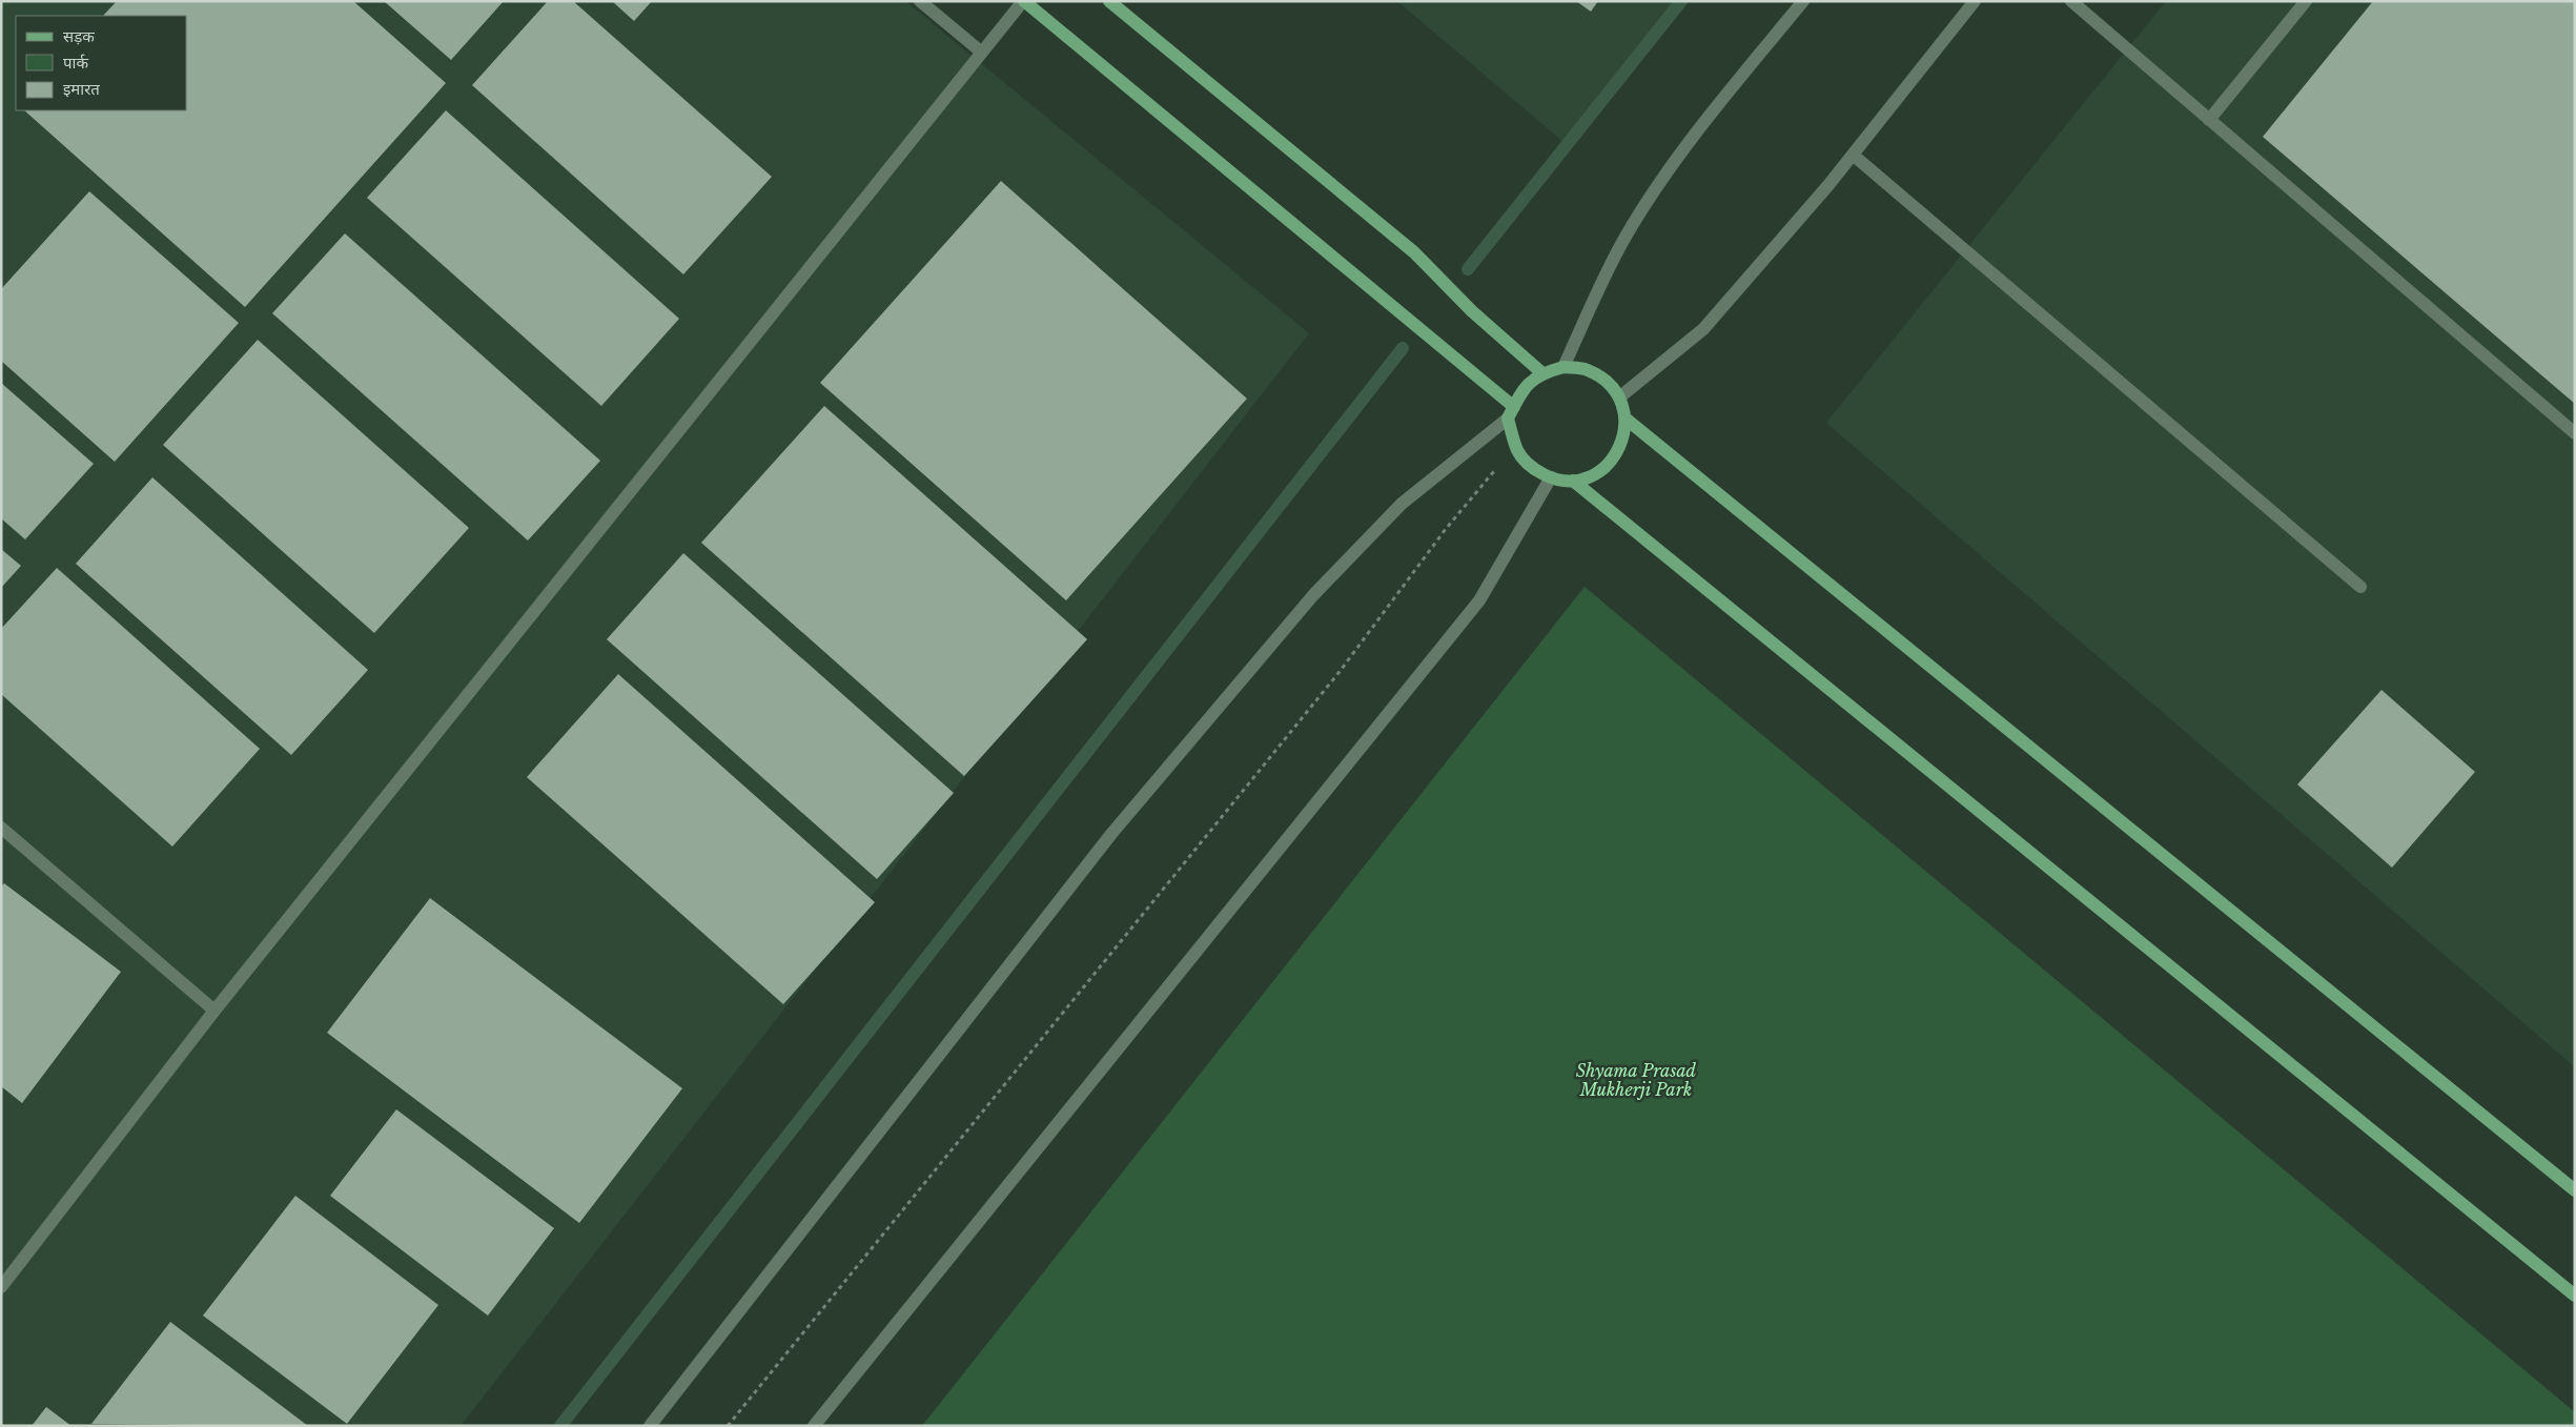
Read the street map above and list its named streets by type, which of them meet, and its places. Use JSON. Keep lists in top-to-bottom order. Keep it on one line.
{"parks":["Shyama Prasad Mukherji Park"],"legend":["सड़क","पार्क","इमारत"]}
